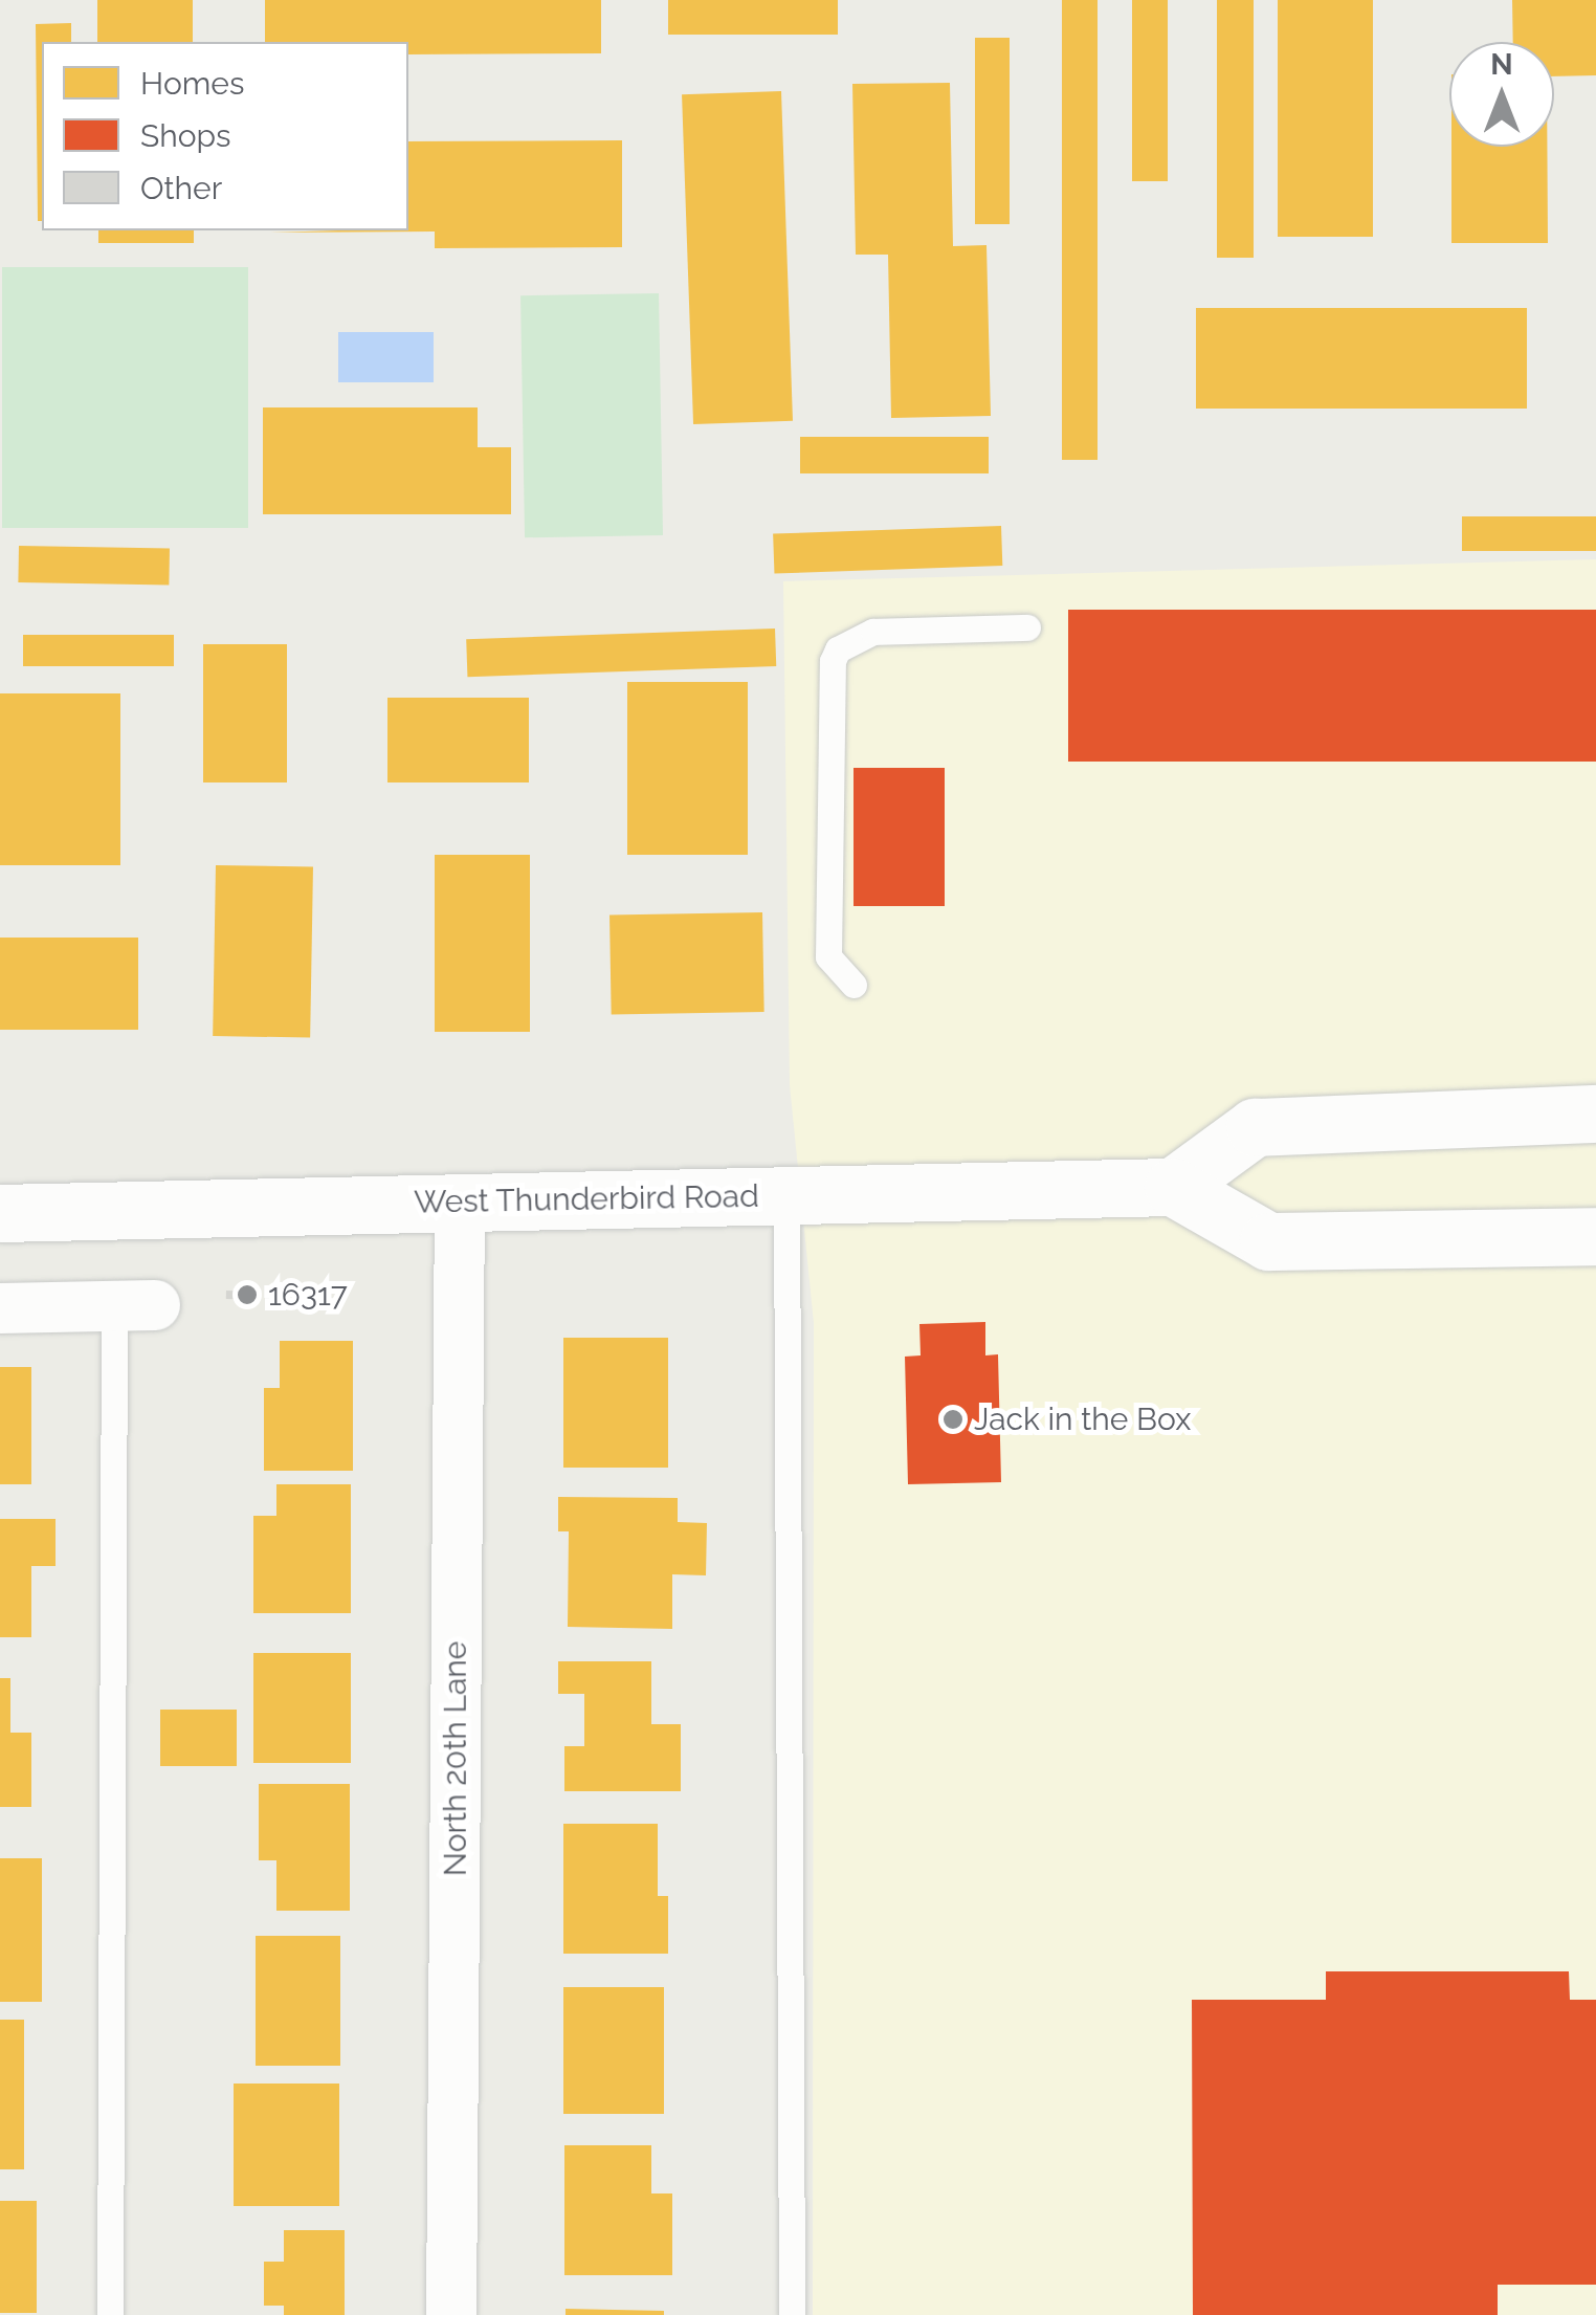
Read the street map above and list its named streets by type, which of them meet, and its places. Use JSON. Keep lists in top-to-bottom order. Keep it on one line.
{"streets":{"main road":["West Thunderbird Road"],"street":["North 20th Lane"]},"crossings":[["West Thunderbird Road","North 20th Lane"]],"places":["16317","Jack in the Box"],"legend":["Homes","Shops","Other"],"north":"top"}
